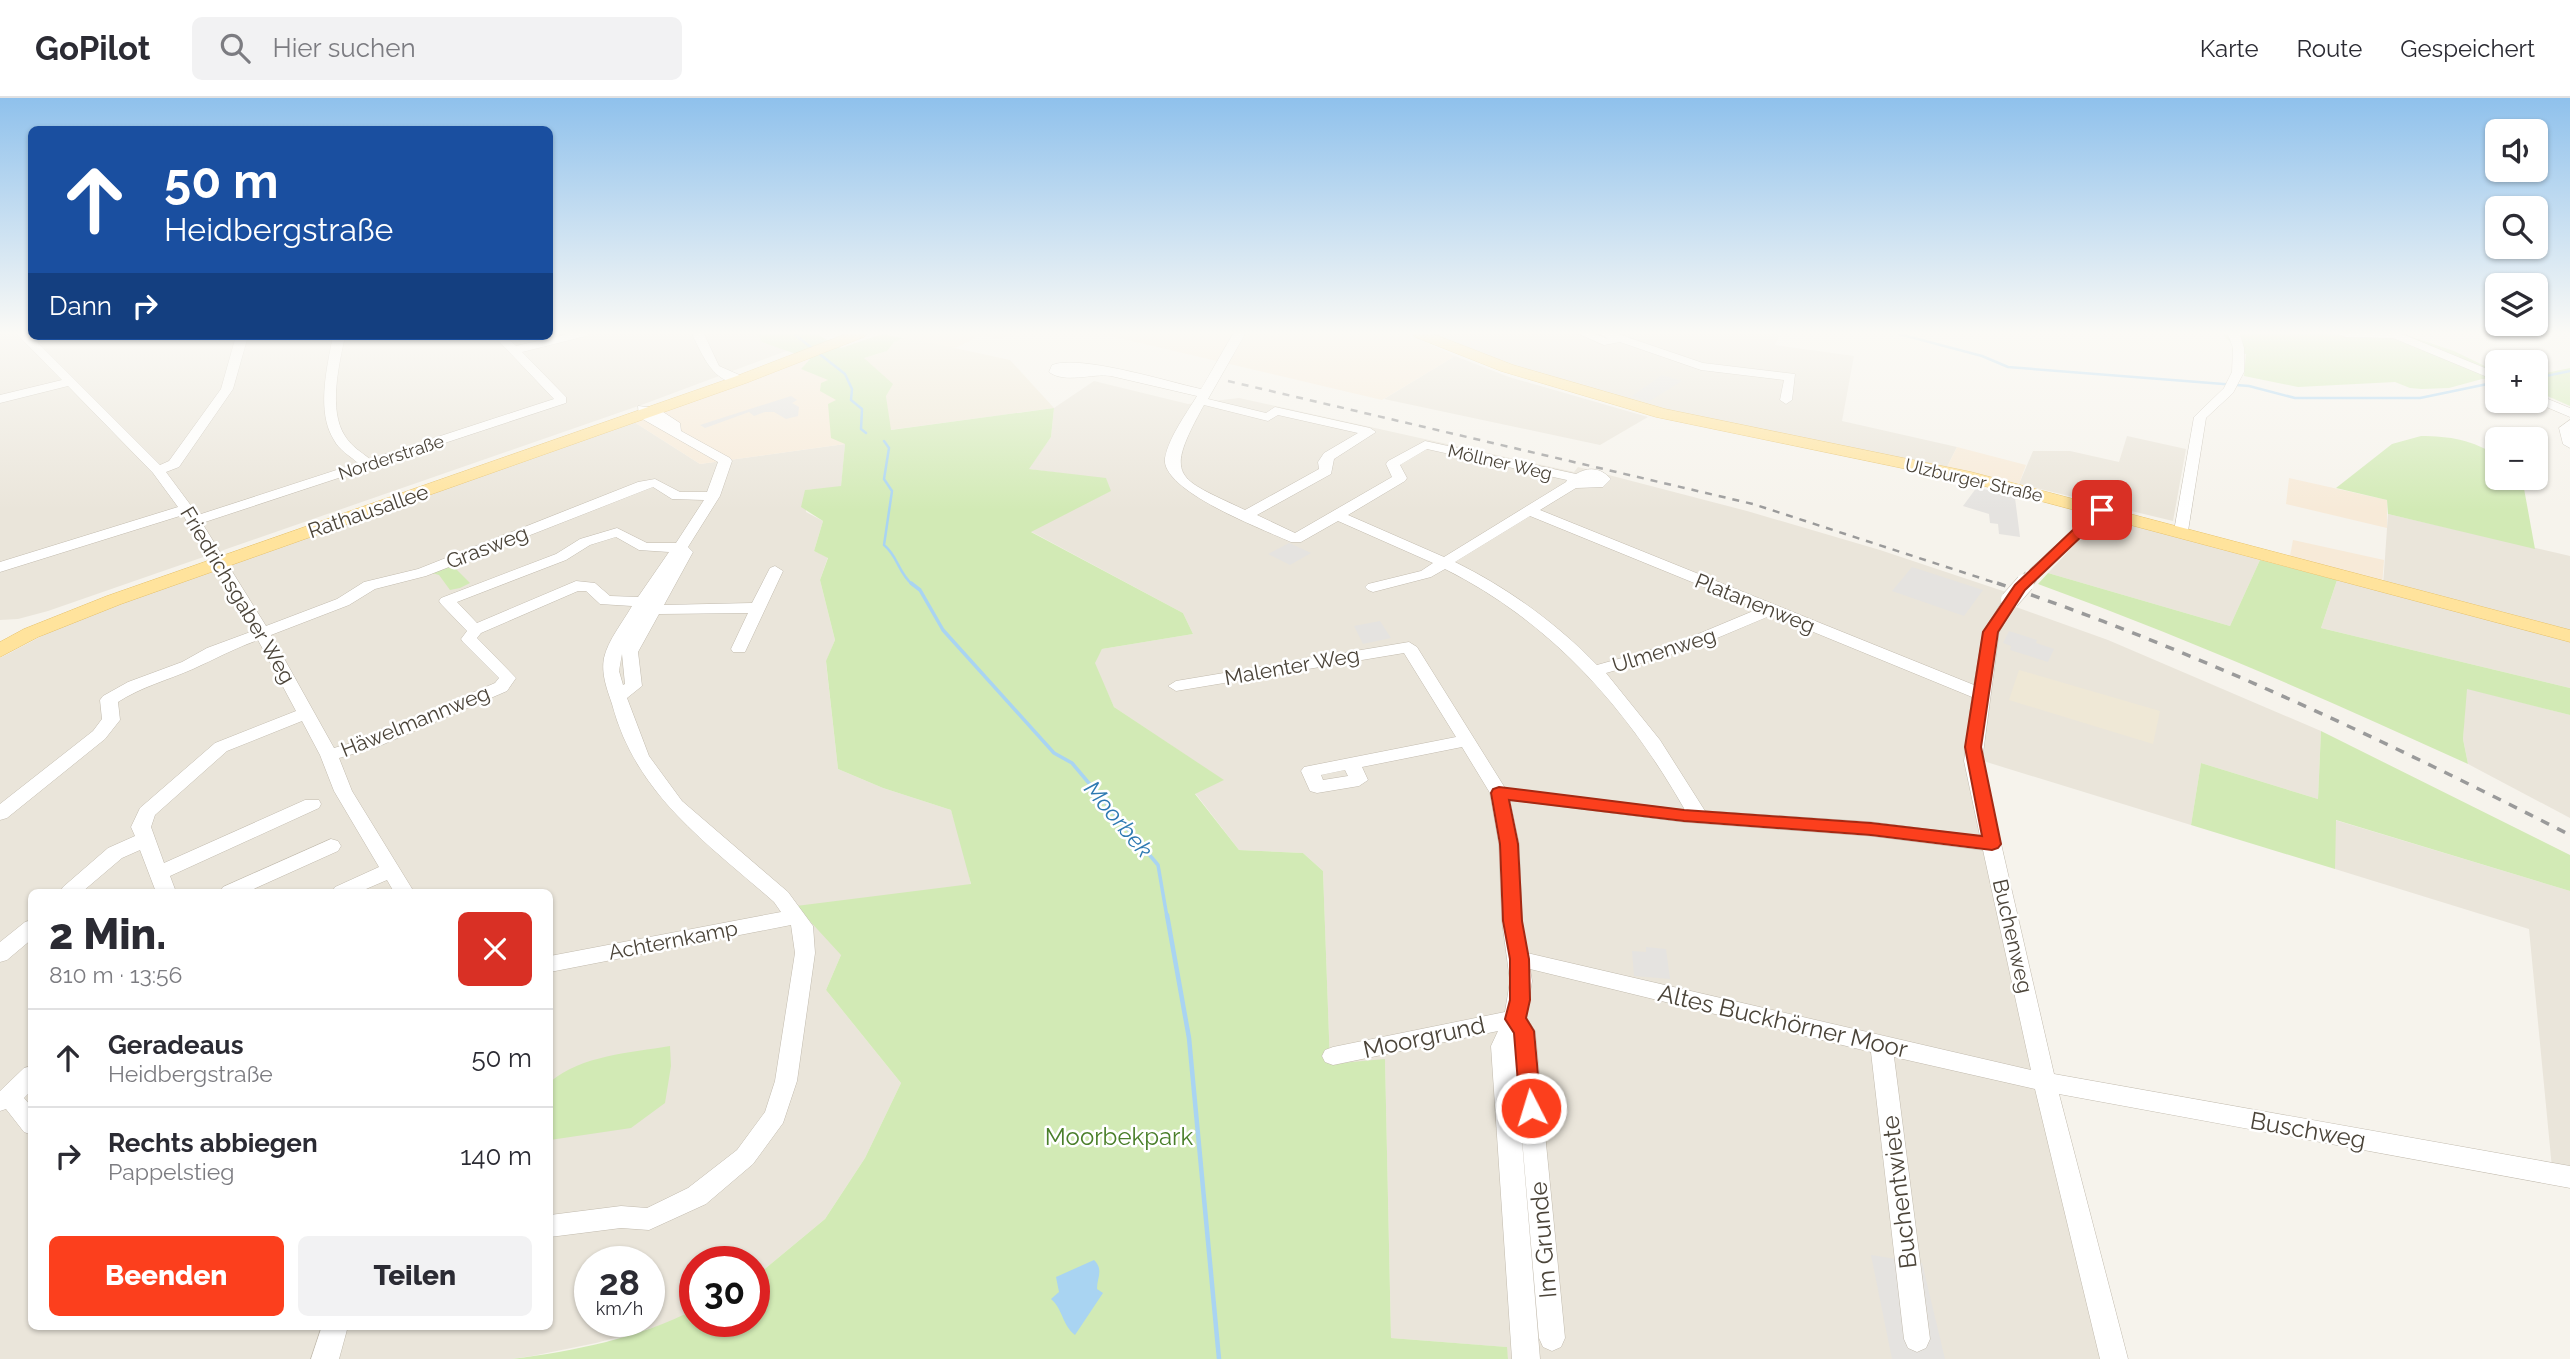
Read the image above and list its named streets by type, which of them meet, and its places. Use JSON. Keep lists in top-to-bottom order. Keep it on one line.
{"streets":{"main road":["Ulzburger Straße","Rathausallee"],"street":["Norderstraße","Möllner Weg","Grasweg","Friedrichsgaber Weg","Platanenweg","Ulmenweg","Malenter Weg","Häwelmannweg","Buchenweg","Achternkamp","Altes Buckhörner Moor","Moorgrund","Buschweg","Buchentwiete","Im Grunde"]},"crossings":[["Norderstraße","Friedrichsgaber Weg"],["Möllner Weg","Platanenweg"],["Ulzburger Straße","Buchenweg"],["Rathausallee","Friedrichsgaber Weg"],["Grasweg","Friedrichsgaber Weg"],["Friedrichsgaber Weg","Häwelmannweg"],["Platanenweg","Ulmenweg"],["Platanenweg","Buchenweg"],["Buchenweg","Altes Buckhörner Moor"],["Buchenweg","Buschweg"],["Altes Buckhörner Moor","Buschweg"],["Altes Buckhörner Moor","Buchentwiete"],["Moorgrund","Im Grunde"]],"water":["Moorbek"],"parks":["Moorbekpark"],"page":{"header":"GoPilot","search":"Hier suchen","nav":["Karte","Route","Gespeichert"],"map_buttons":["+","−"],"turn":["50 m","Heidbergstraße"],"then":"Dann","heading":["2 Min.","810 m · 13:56"],"list":[{"name":"Geradeaus","note":"Heidbergstraße","value":"50 m"},{"name":"Rechts abbiegen","note":"Pappelstieg","value":"140 m"}],"buttons":["Beenden","Teilen"],"speed":"28 km/h","limit":"30"}}
